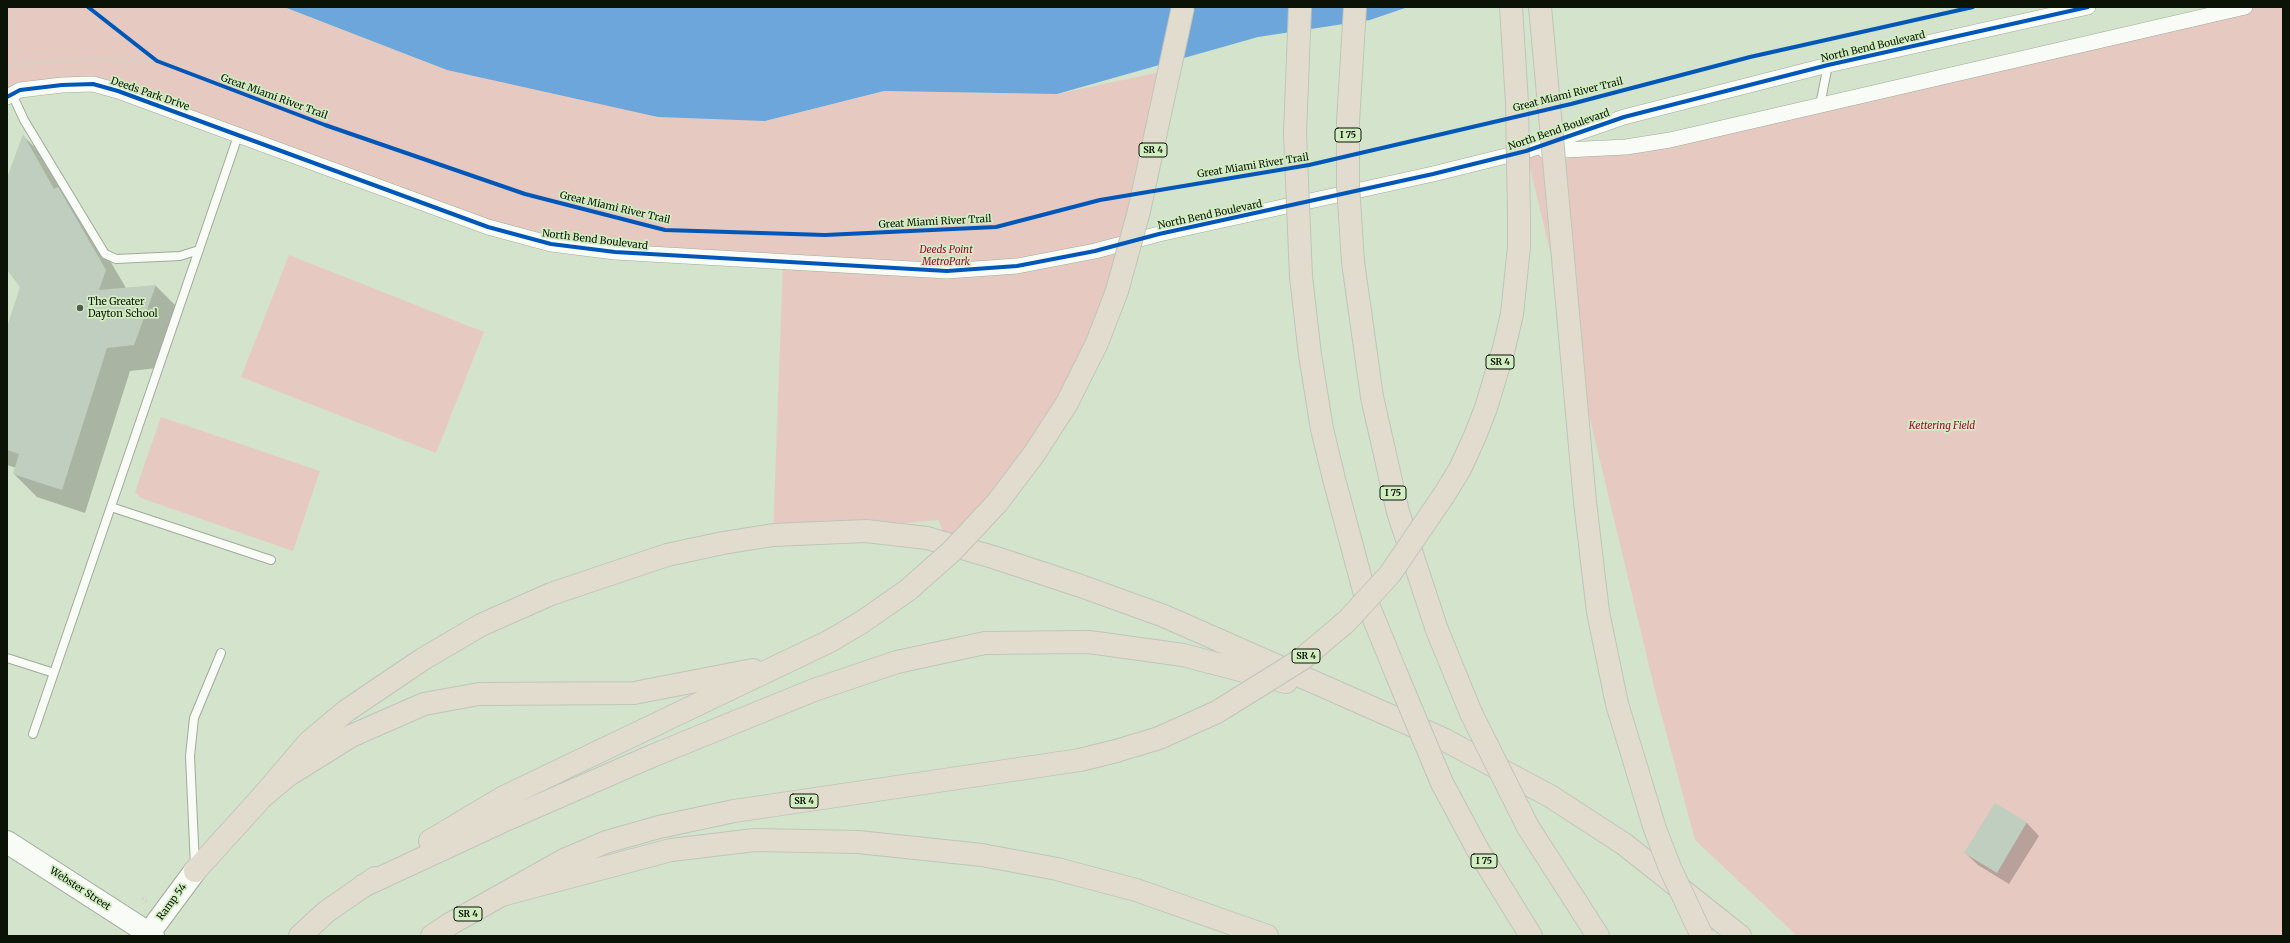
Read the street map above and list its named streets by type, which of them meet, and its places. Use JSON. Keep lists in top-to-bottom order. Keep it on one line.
{"streets":{"highway":["I 75","SR 4"],"street":["North Bend Boulevard","Deeds Park Drive","Webster Street","Ramp 54"],"cycle path":["Great Miami River Trail"]},"crossings":[["North Bend Boulevard","Deeds Park Drive"],["Webster Street","Ramp 54"]],"parks":["Deeds Point MetroPark","Kettering Field"],"places":["The Greater Dayton School"]}
